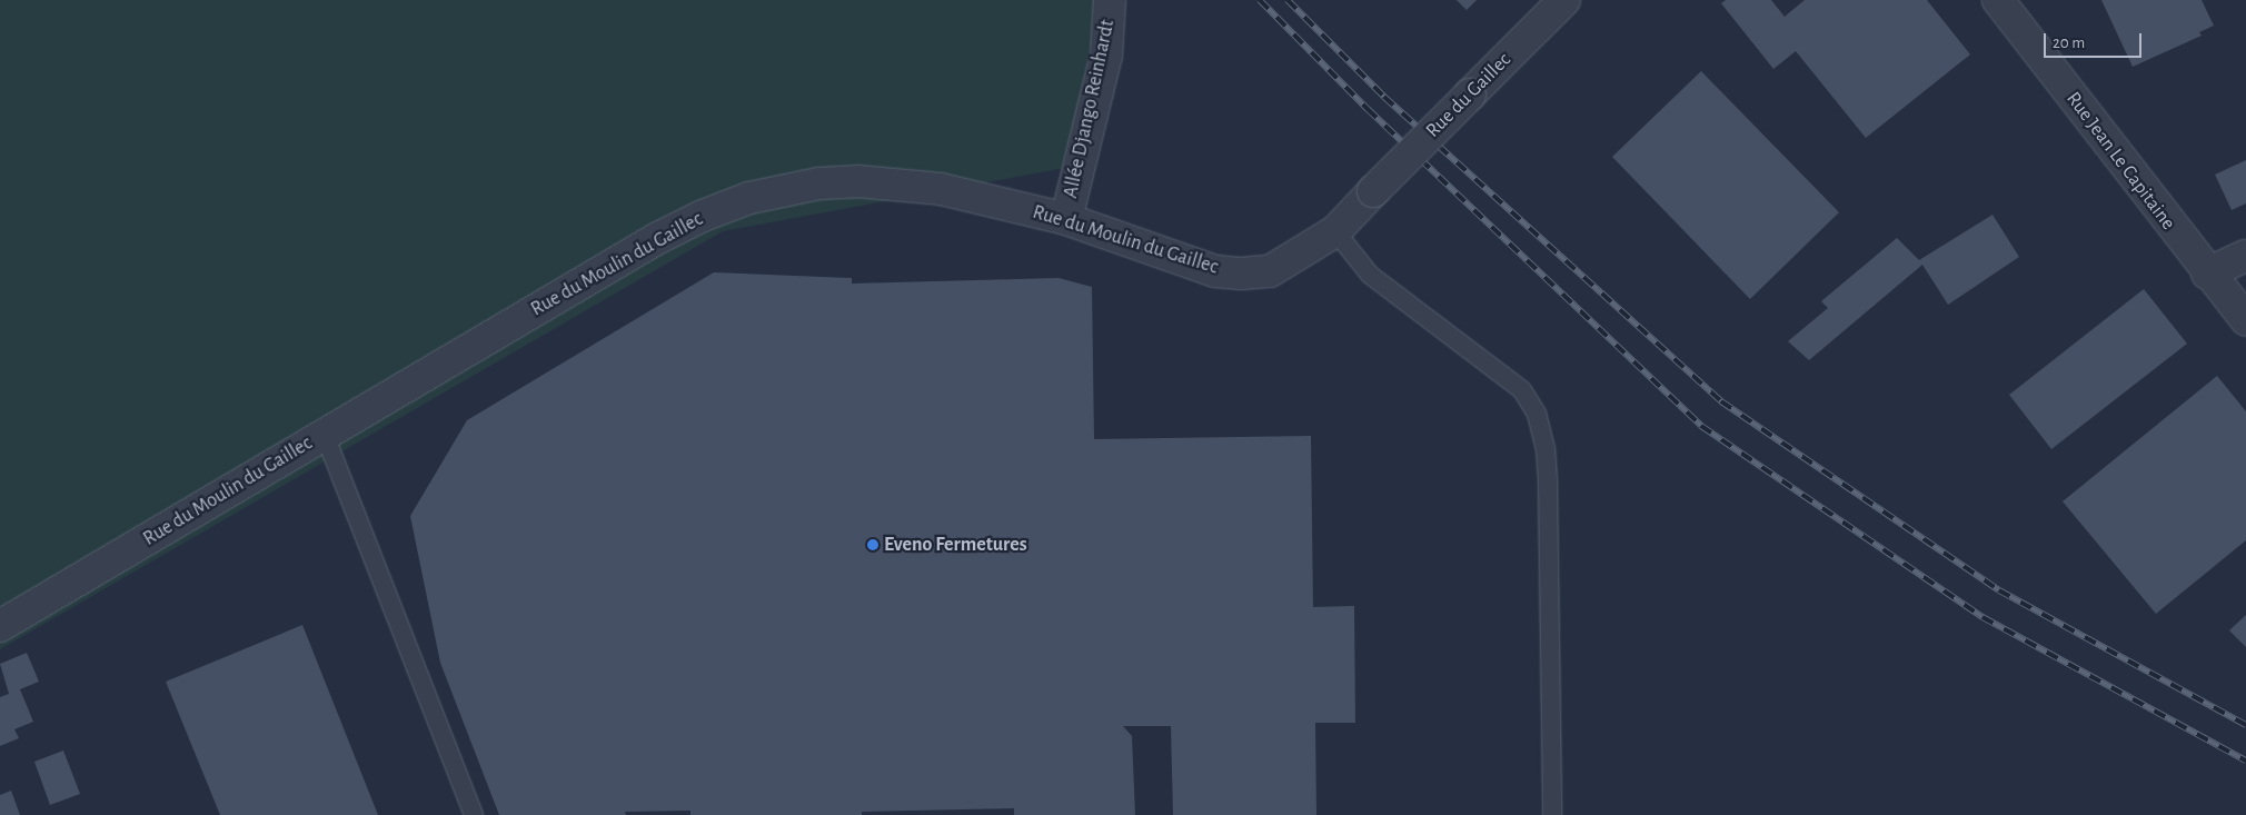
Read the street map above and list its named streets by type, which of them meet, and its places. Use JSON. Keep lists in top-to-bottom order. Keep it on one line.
{"streets":{"street":["Rue du Gaillec","Allée Django Reinhardt","Rue Jean Le Capitaine","Rue du Moulin du Gaillec"]},"crossings":[["Rue du Gaillec","Rue du Moulin du Gaillec"],["Allée Django Reinhardt","Rue du Moulin du Gaillec"]],"places":["Eveno Fermetures"],"scale_bar":"20 m"}
